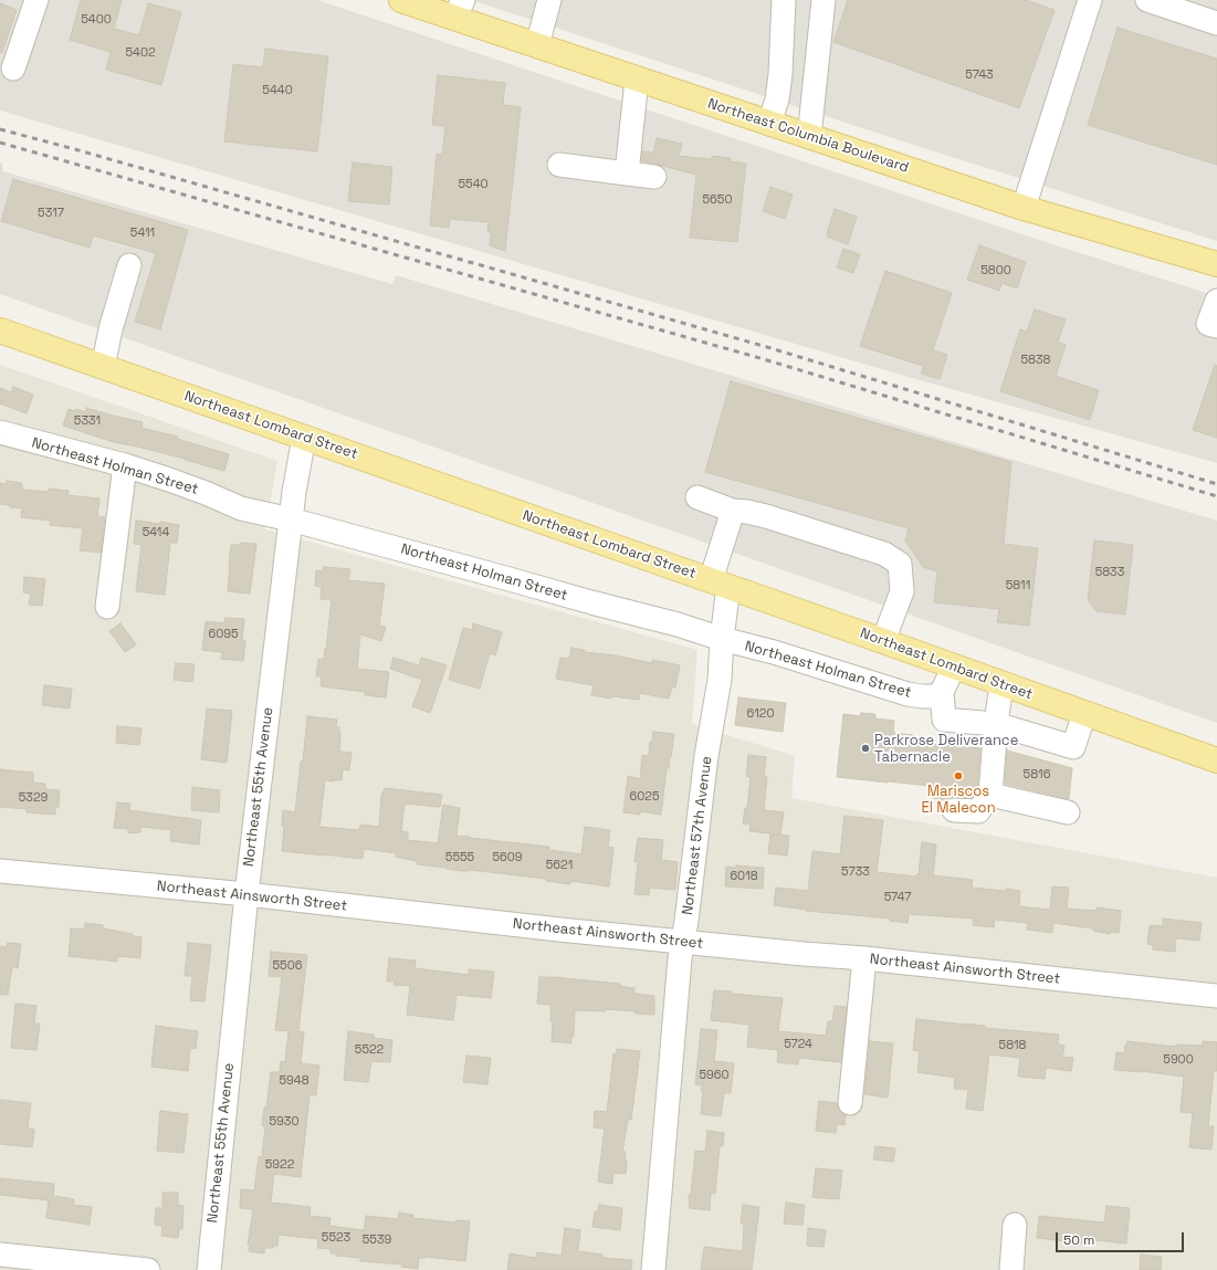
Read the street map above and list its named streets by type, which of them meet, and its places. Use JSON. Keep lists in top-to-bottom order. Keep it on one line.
{"streets":{"main road":["Northeast Columbia Boulevard","Northeast Lombard Street"],"street":["Northeast Holman Street","Northeast 55th Avenue","Northeast 57th Avenue","Northeast Ainsworth Street"]},"crossings":[["Northeast Lombard Street","Northeast 55th Avenue"],["Northeast Lombard Street","Northeast 57th Avenue"],["Northeast Holman Street","Northeast 55th Avenue"],["Northeast Holman Street","Northeast 57th Avenue"],["Northeast 55th Avenue","Northeast Ainsworth Street"],["Northeast 57th Avenue","Northeast Ainsworth Street"]],"places":["Parkrose Deliverance Tabernacle","Mariscos El Malecon"],"house_numbers":["5400","5402","5743","5440","5540","5650","5317","5411","5800","5838","5331","5414","5833","5811","6095","6120","5816","6025","5329","5555","5609","5621","5733","6018","5747","5506","5724","5818","5522","5900","5960","5948","5930","5922","5523","5539"],"scale_bar":"50 m"}
